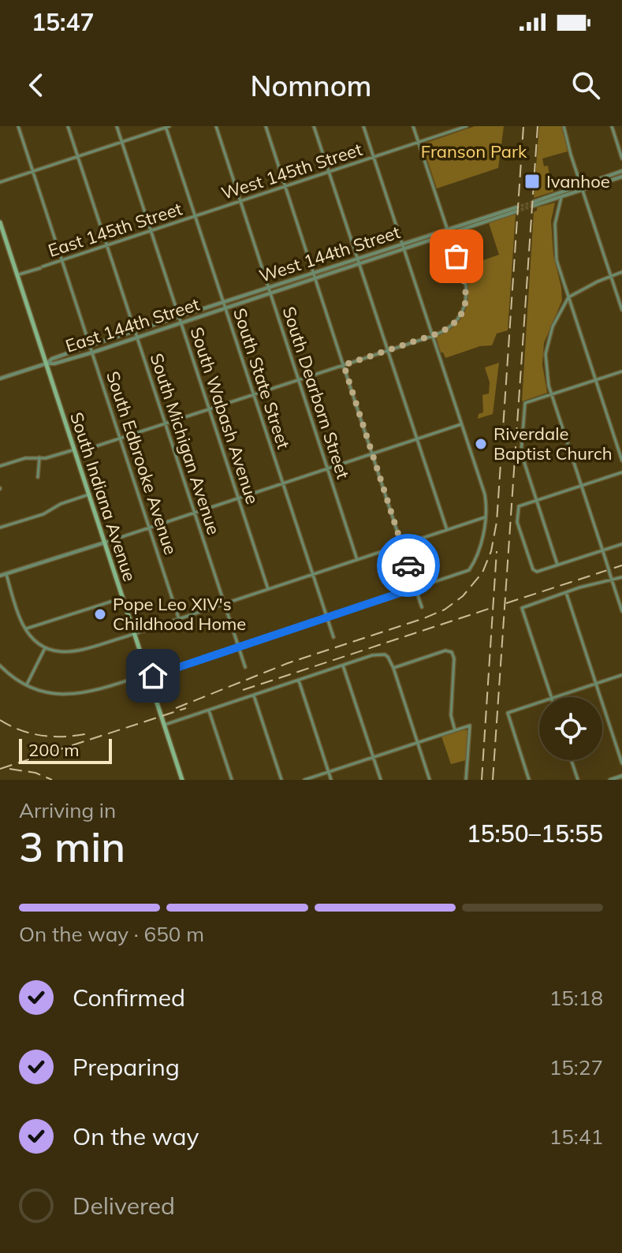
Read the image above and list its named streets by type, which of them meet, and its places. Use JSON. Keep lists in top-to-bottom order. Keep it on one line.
{"streets":{"main road":["South Indiana Avenue"],"street":["West 145th Street","East 145th Street","West 144th Street","East 144th Street","South State Street","South Dearborn Street","South Wabash Avenue","South Michigan Avenue","South Edbrooke Avenue"]},"crossings":[["West 145th Street","East 145th Street"],["West 145th Street","South State Street"],["West 145th Street","South Dearborn Street"],["East 145th Street","South State Street"],["East 145th Street","South Wabash Avenue"],["East 145th Street","South Michigan Avenue"],["East 145th Street","South Edbrooke Avenue"],["East 145th Street","South Indiana Avenue"],["West 144th Street","East 144th Street"],["West 144th Street","South State Street"],["West 144th Street","South Dearborn Street"],["East 144th Street","South State Street"],["East 144th Street","South Wabash Avenue"],["East 144th Street","South Michigan Avenue"],["East 144th Street","South Edbrooke Avenue"],["East 144th Street","South Indiana Avenue"]],"parks":["Franson Park"],"places":{"transit":["Ivanhoe"],"other":["Riverdale Baptist Church","Pope Leo XIV's Childhood Home"]},"scale_bar":"200 m","page":{"status":"15:47","header":"Nomnom","scale":"200 m","heading":["3 min","Arriving in","15:50–15:55"],"bar":"On the way · 650 m","list":[["Confirmed","15:18"],["Preparing","15:27"],["On the way","15:41"],"Delivered"]}}
